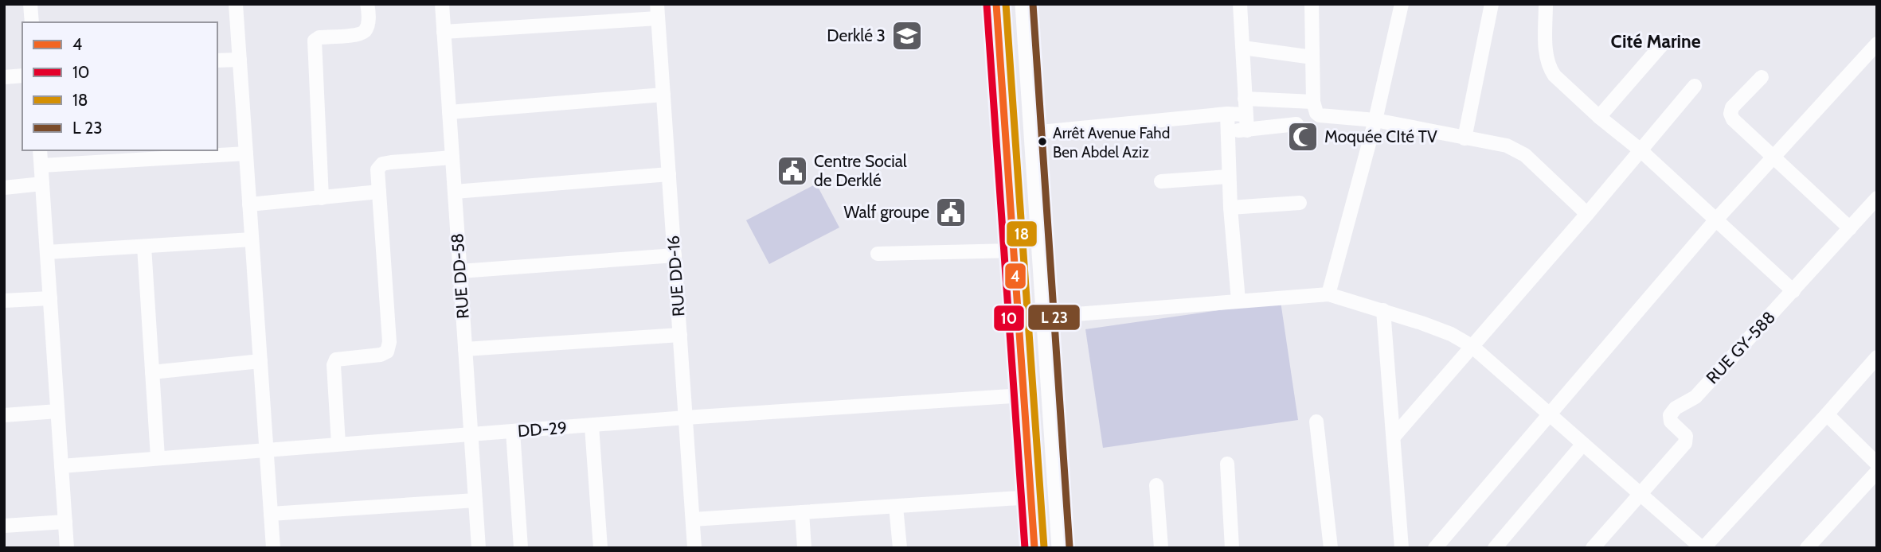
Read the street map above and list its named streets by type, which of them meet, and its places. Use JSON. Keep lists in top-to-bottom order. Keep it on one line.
{"streets":{"street":["RUE DD-58","RUE DD-16","RUE GY-588","DD-29"]},"crossings":[["RUE DD-58","DD-29"],["RUE DD-16","DD-29"]],"districts":["Cité Marine"],"places":{"school or university":["Derklé 3"],"mosque":["Moquée CIté TV"],"other":["Arrêt Avenue Fahd Ben Abdel Aziz"],"public building":["Centre Social de Derklé","Walf groupe"]},"lines":["transit line 4","transit line 18","transit line 10"],"legend":["4","10","18","L 23"]}
